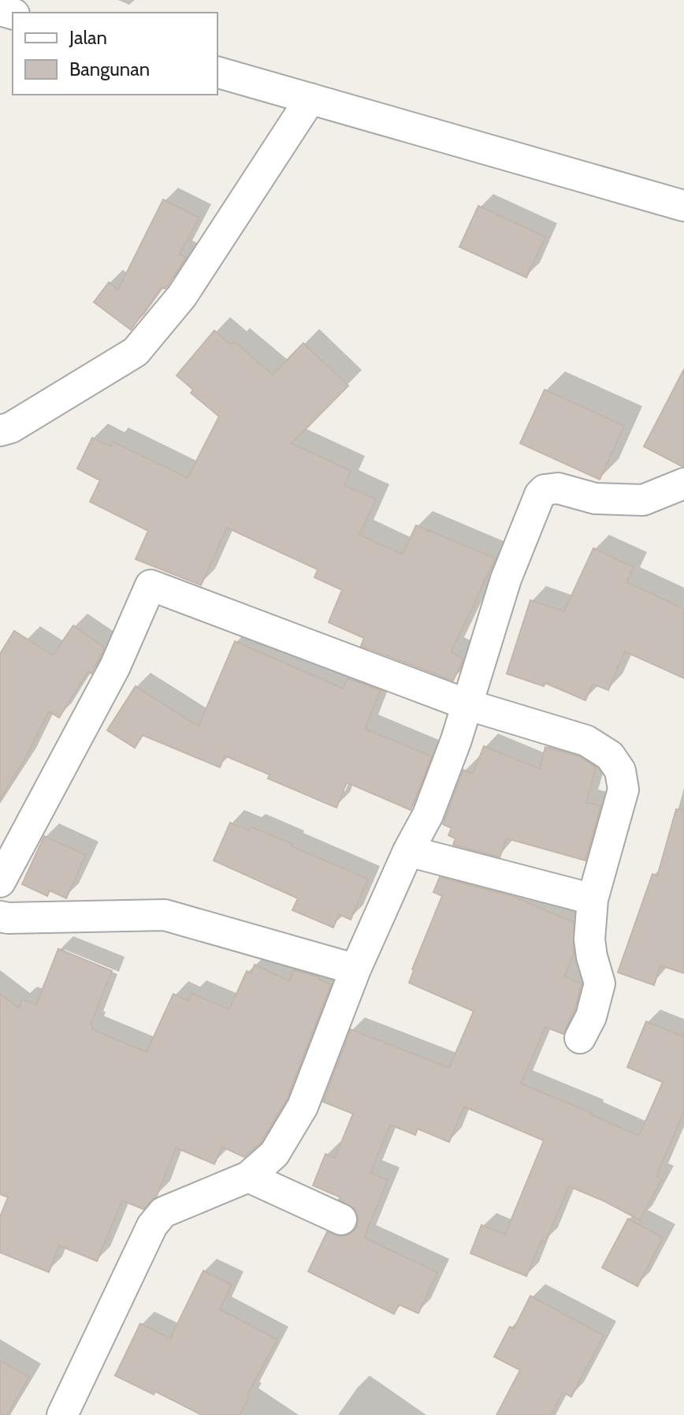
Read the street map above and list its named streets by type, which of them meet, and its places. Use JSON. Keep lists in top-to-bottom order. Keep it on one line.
{"legend":["Jalan","Bangunan"]}
